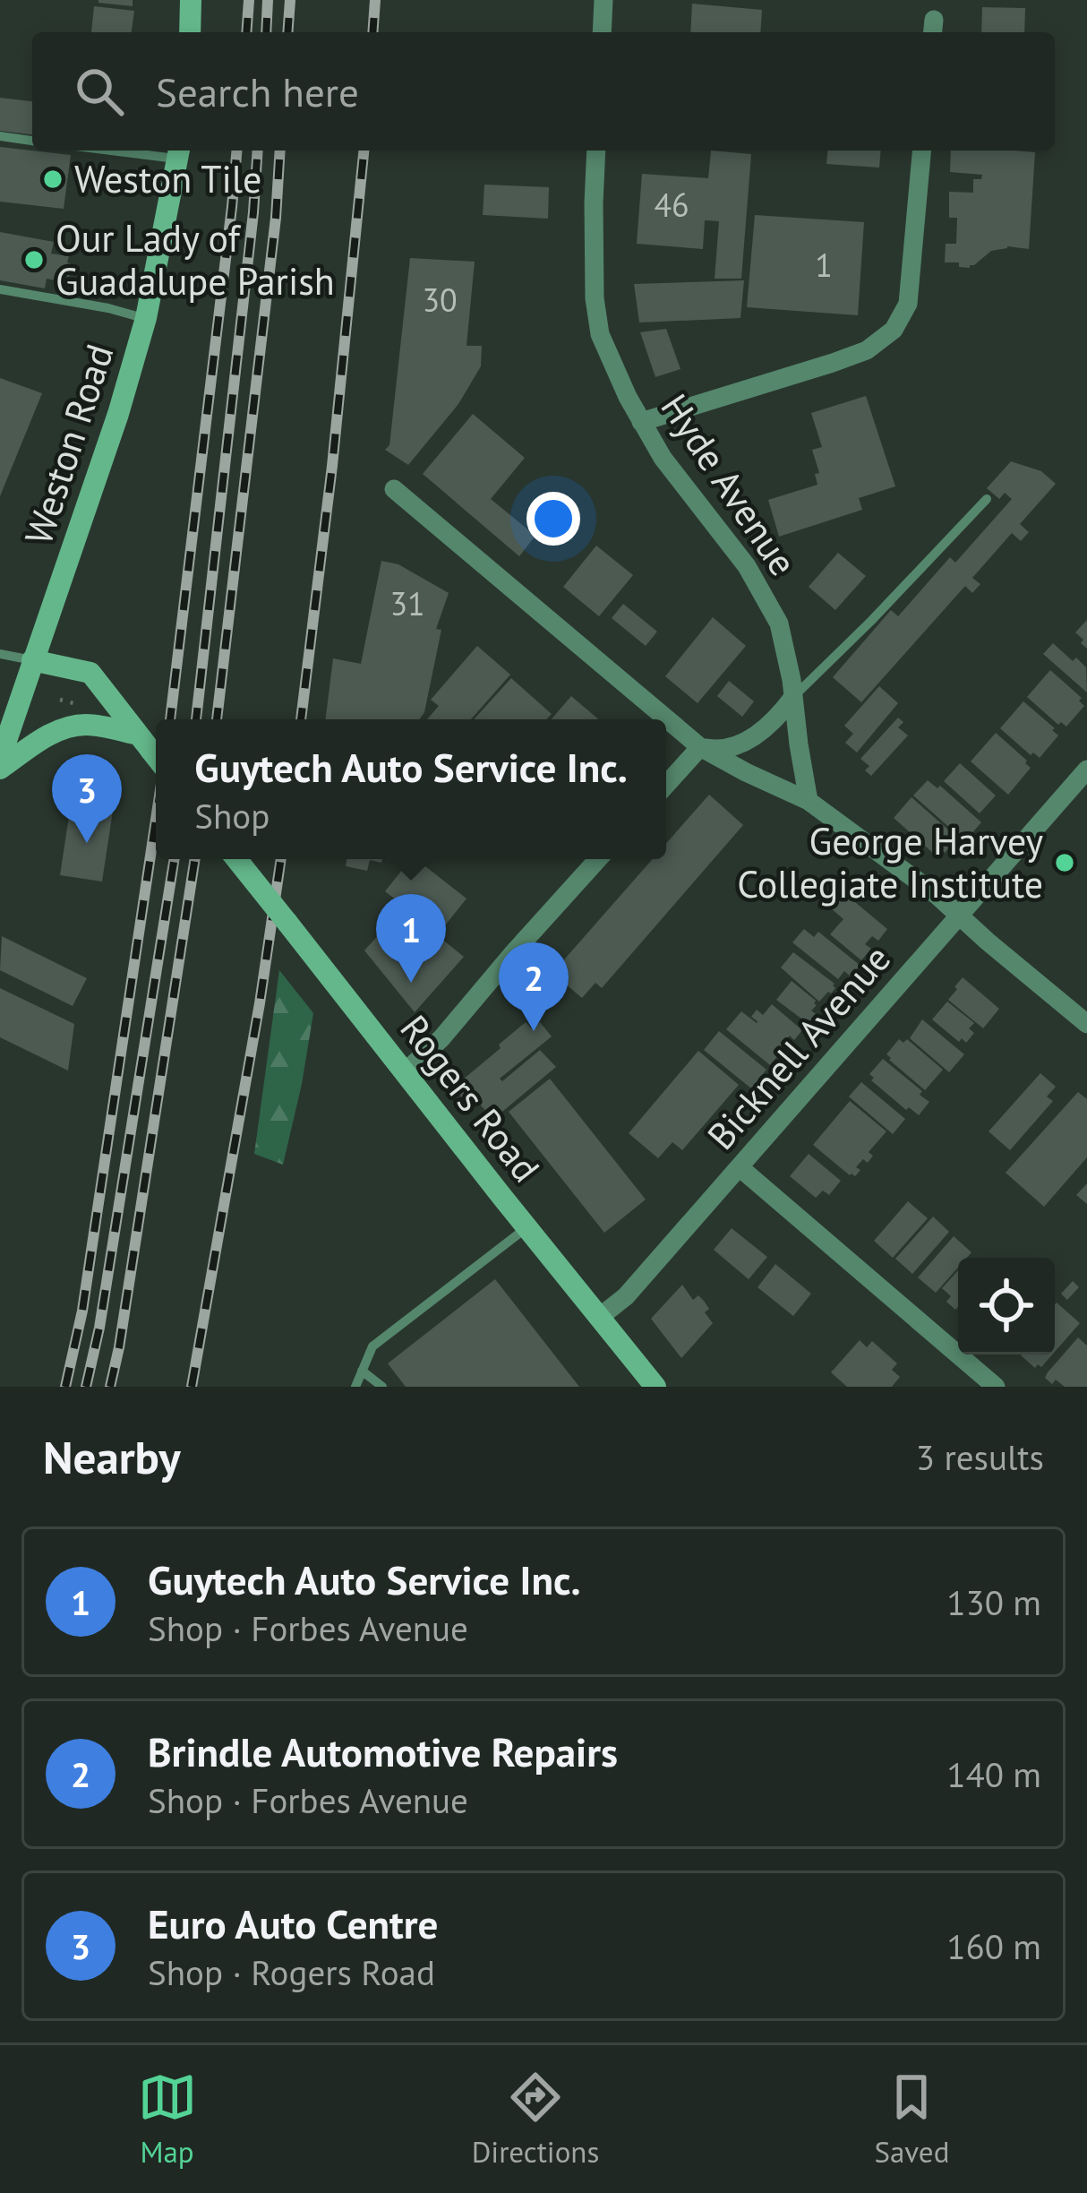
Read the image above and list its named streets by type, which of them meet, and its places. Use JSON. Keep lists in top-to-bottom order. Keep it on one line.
{"streets":{"main road":["Weston Road","Rogers Road"],"street":["Hyde Avenue","Bicknell Avenue"]},"crossings":[["Bicknell Avenue","Rogers Road"]],"places":["Weston Tile","Our Lady of Guadalupe Parish","George Harvey Collegiate Institute"],"house_numbers":["46","1","30","31"],"page":{"search":"Search here","popup":["Guytech Auto Service Inc.","Shop"],"pins":["3","1","2"],"heading":["Nearby","3 results"],"list":[{"mark":"1","name":"Guytech Auto Service Inc.","note":"Shop · Forbes Avenue","value":"130 m"},{"mark":"2","name":"Brindle Automotive Repairs","note":"Shop · Forbes Avenue","value":"140 m"},{"mark":"3","name":"Euro Auto Centre","note":"Shop · Rogers Road","value":"160 m"}],"nav":["Map","Directions","Saved"]}}
